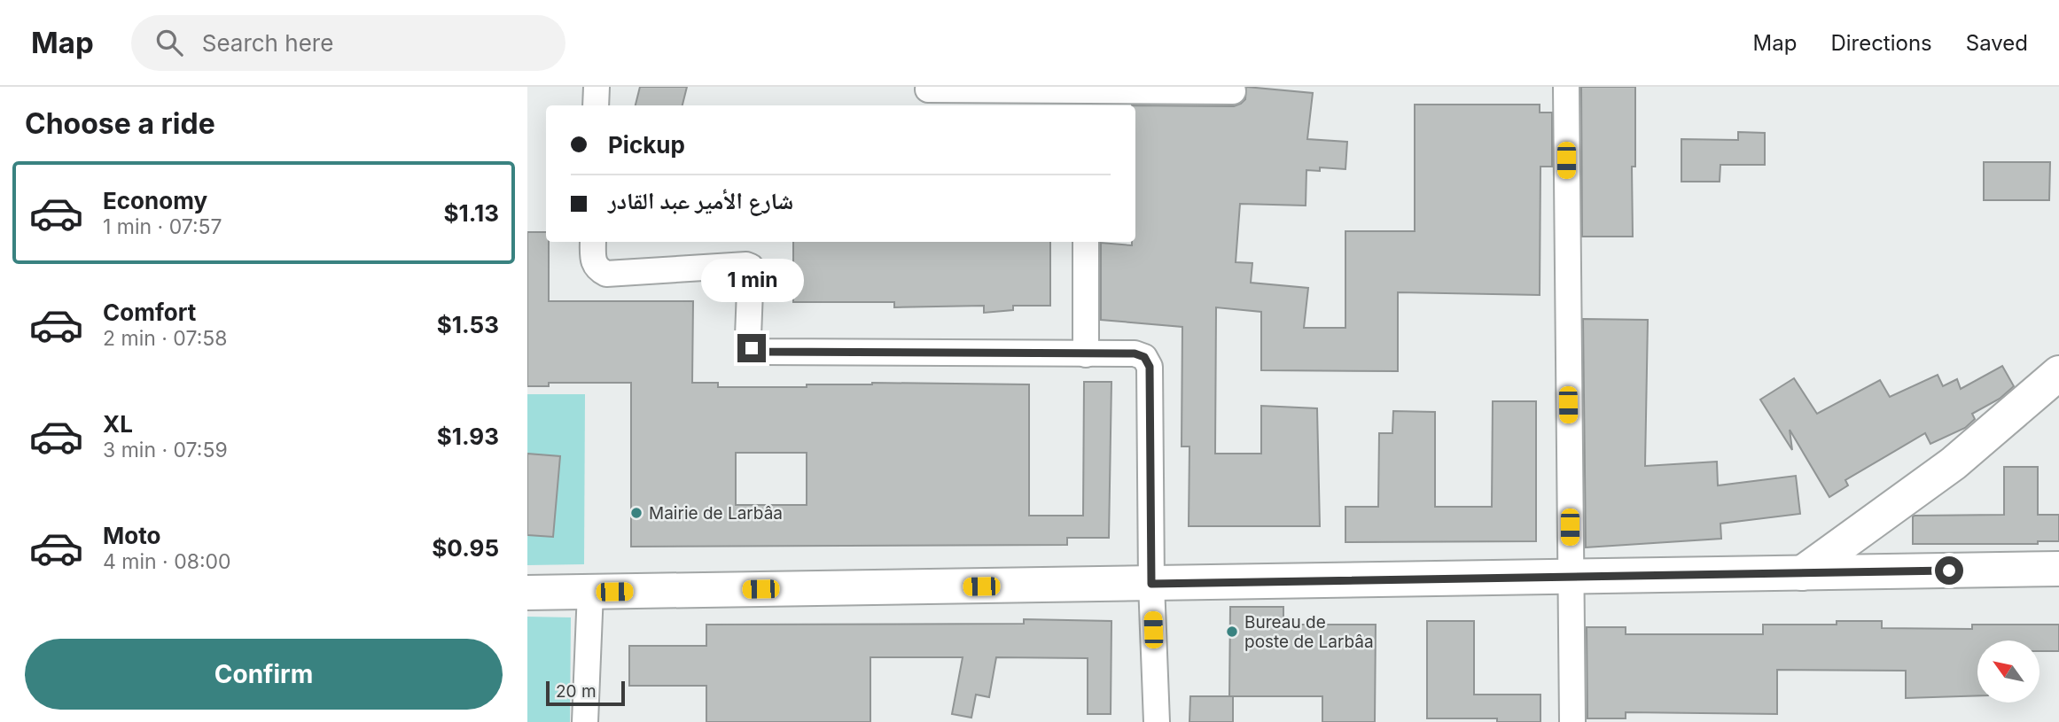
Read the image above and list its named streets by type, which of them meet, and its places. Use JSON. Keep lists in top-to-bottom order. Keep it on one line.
{"places":["Mairie de Larbâa","Bureau de poste de Larbâa"],"scale_bar":"20 m","north":"top left","page":{"header":"Map","search":"Search here","nav":["Map","Directions","Saved"],"heading":"Choose a ride","banner":["Pickup","شارع الأمير عبد القادر"],"list":[{"name":"Economy","note":"1 min · 07:57","value":"$1.13"},{"name":"Comfort","note":"2 min · 07:58","value":"$1.53"},{"name":"XL","note":"3 min · 07:59","value":"$1.93"},{"name":"Moto","note":"4 min · 08:00","value":"$0.95"}],"bubble":"1 min","buttons":"Confirm","scale":"20 m"}}
